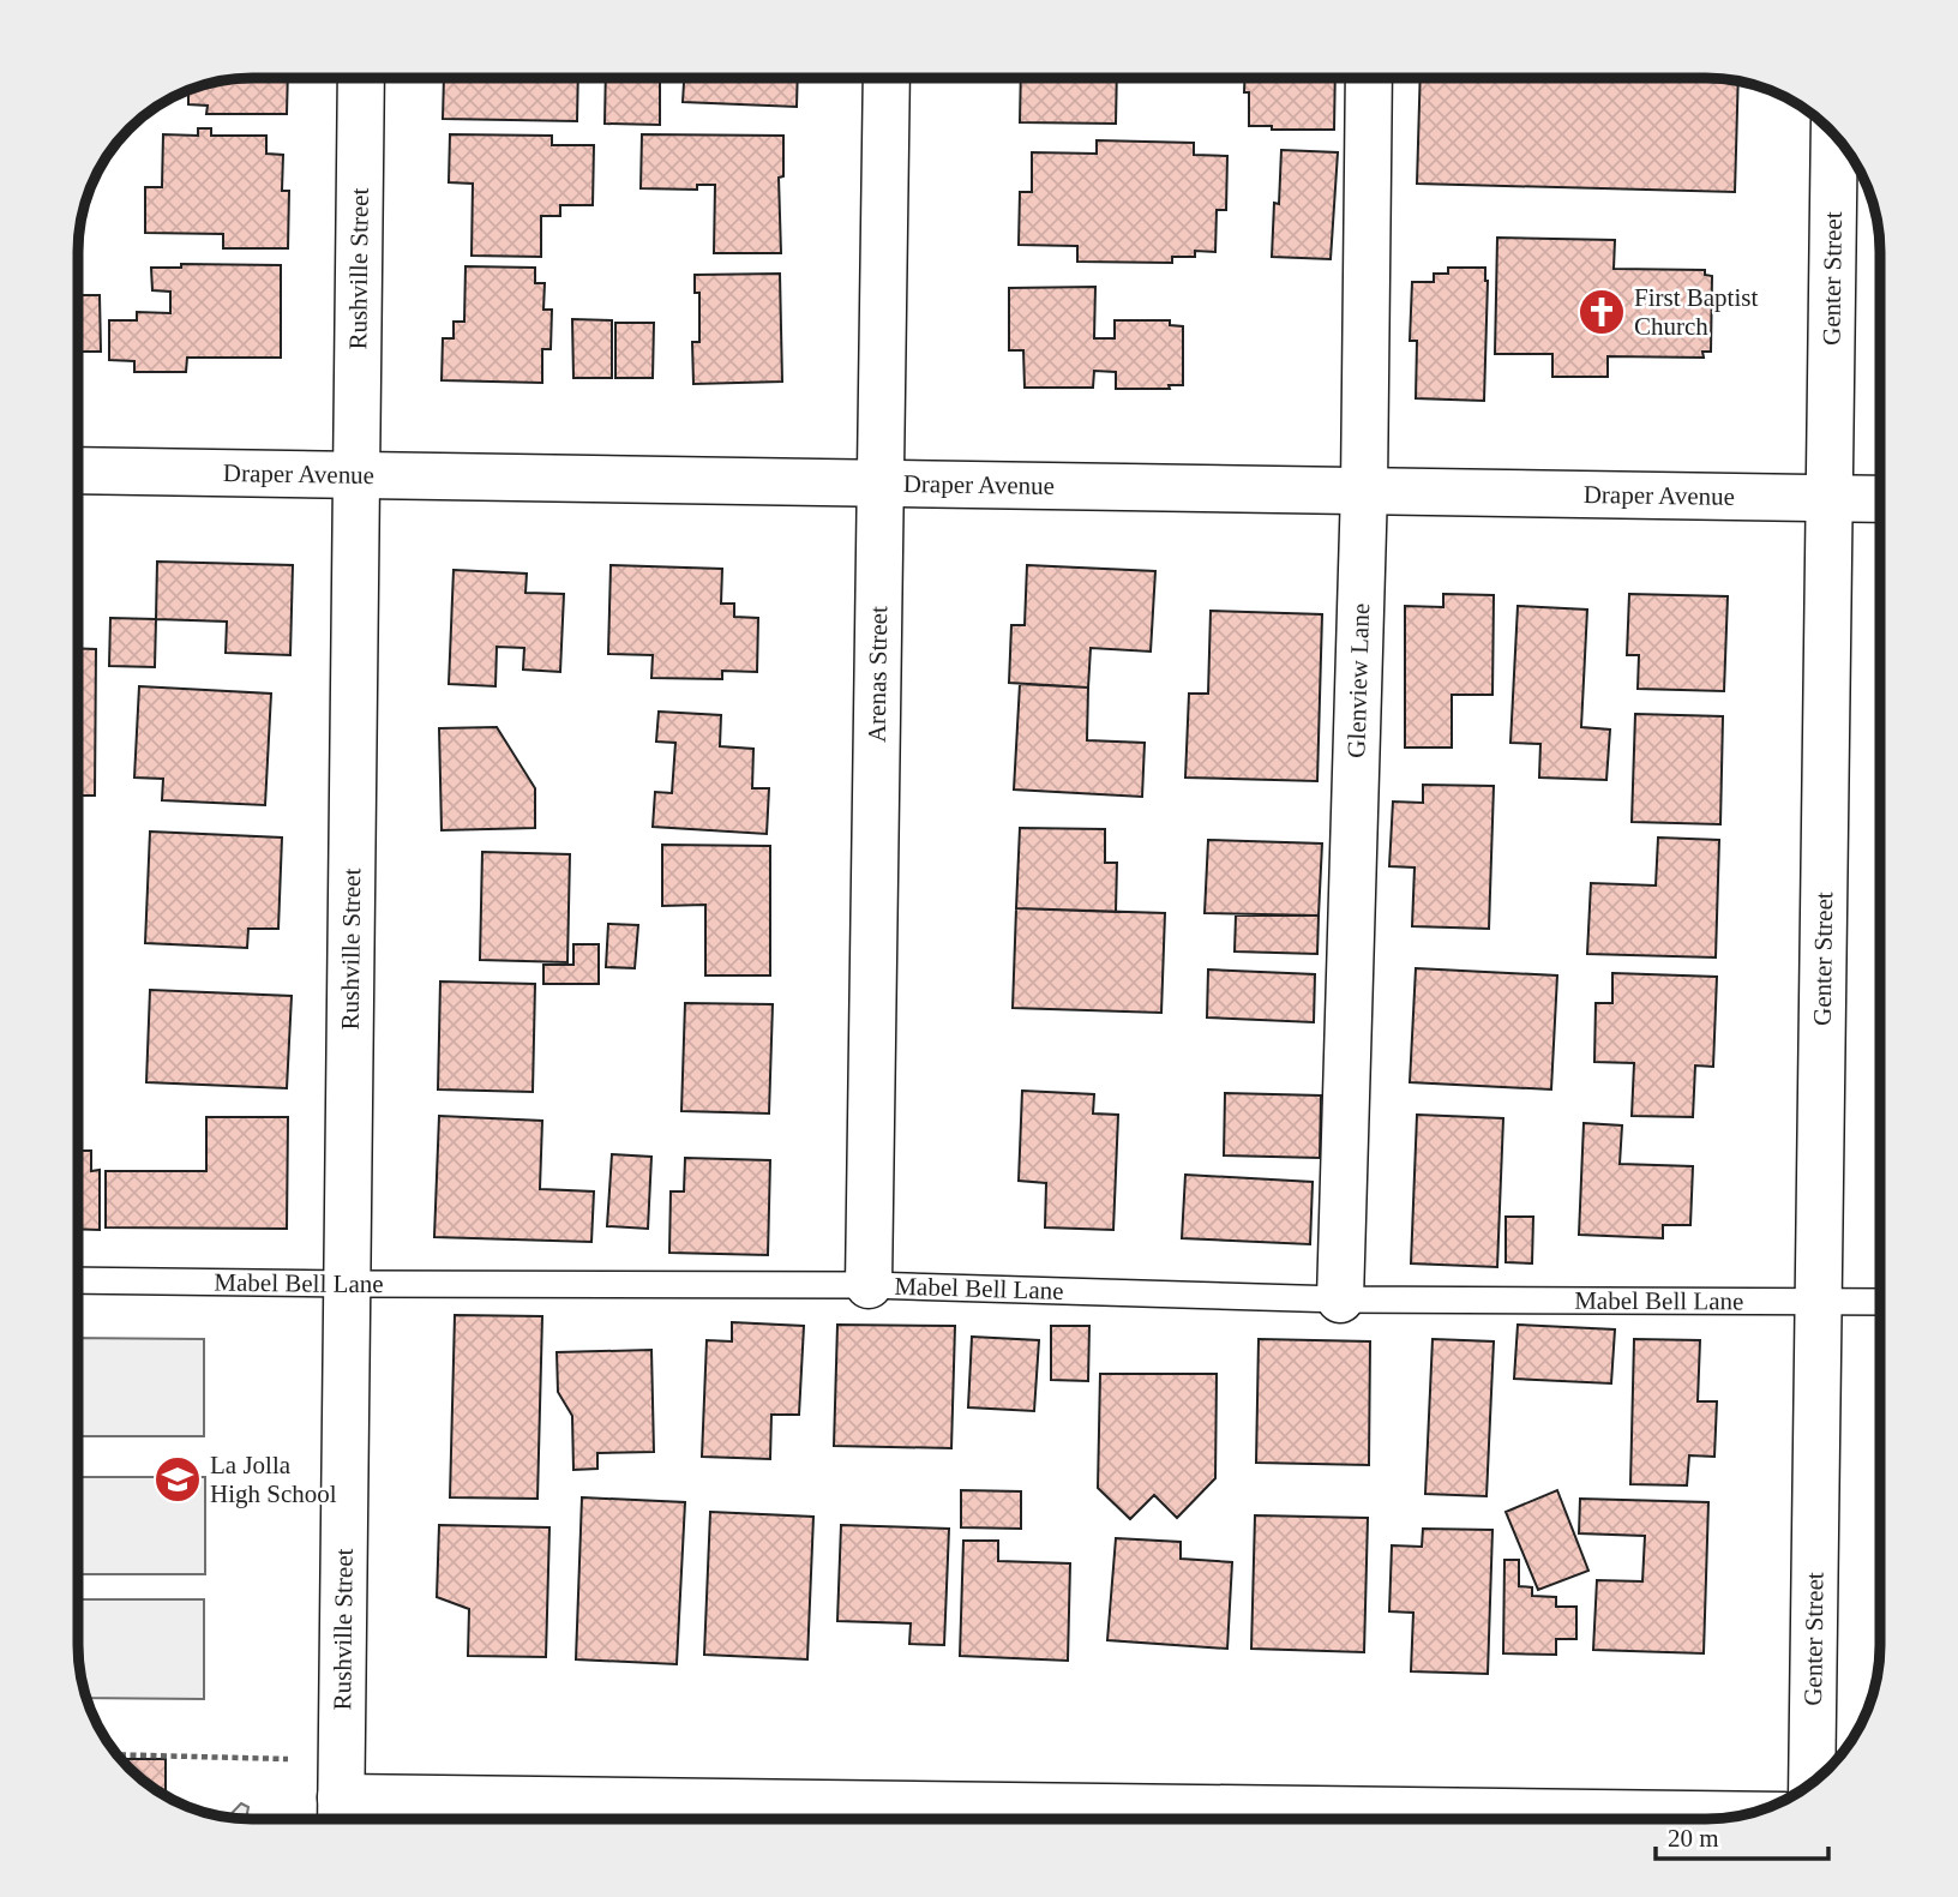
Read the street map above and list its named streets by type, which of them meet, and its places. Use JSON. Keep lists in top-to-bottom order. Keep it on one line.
{"streets":{"street":["Rushville Street","Genter Street","Draper Avenue","Arenas Street","Glenview Lane"],"lane":["Mabel Bell Lane"]},"crossings":[["Rushville Street","Draper Avenue"],["Rushville Street","Mabel Bell Lane"],["Genter Street","Draper Avenue"],["Genter Street","Mabel Bell Lane"],["Draper Avenue","Arenas Street"],["Draper Avenue","Glenview Lane"],["Arenas Street","Mabel Bell Lane"],["Glenview Lane","Mabel Bell Lane"]],"places":{"church":["First Baptist Church"],"school or university":["La Jolla High School"]},"scale_bar":"20 m"}
